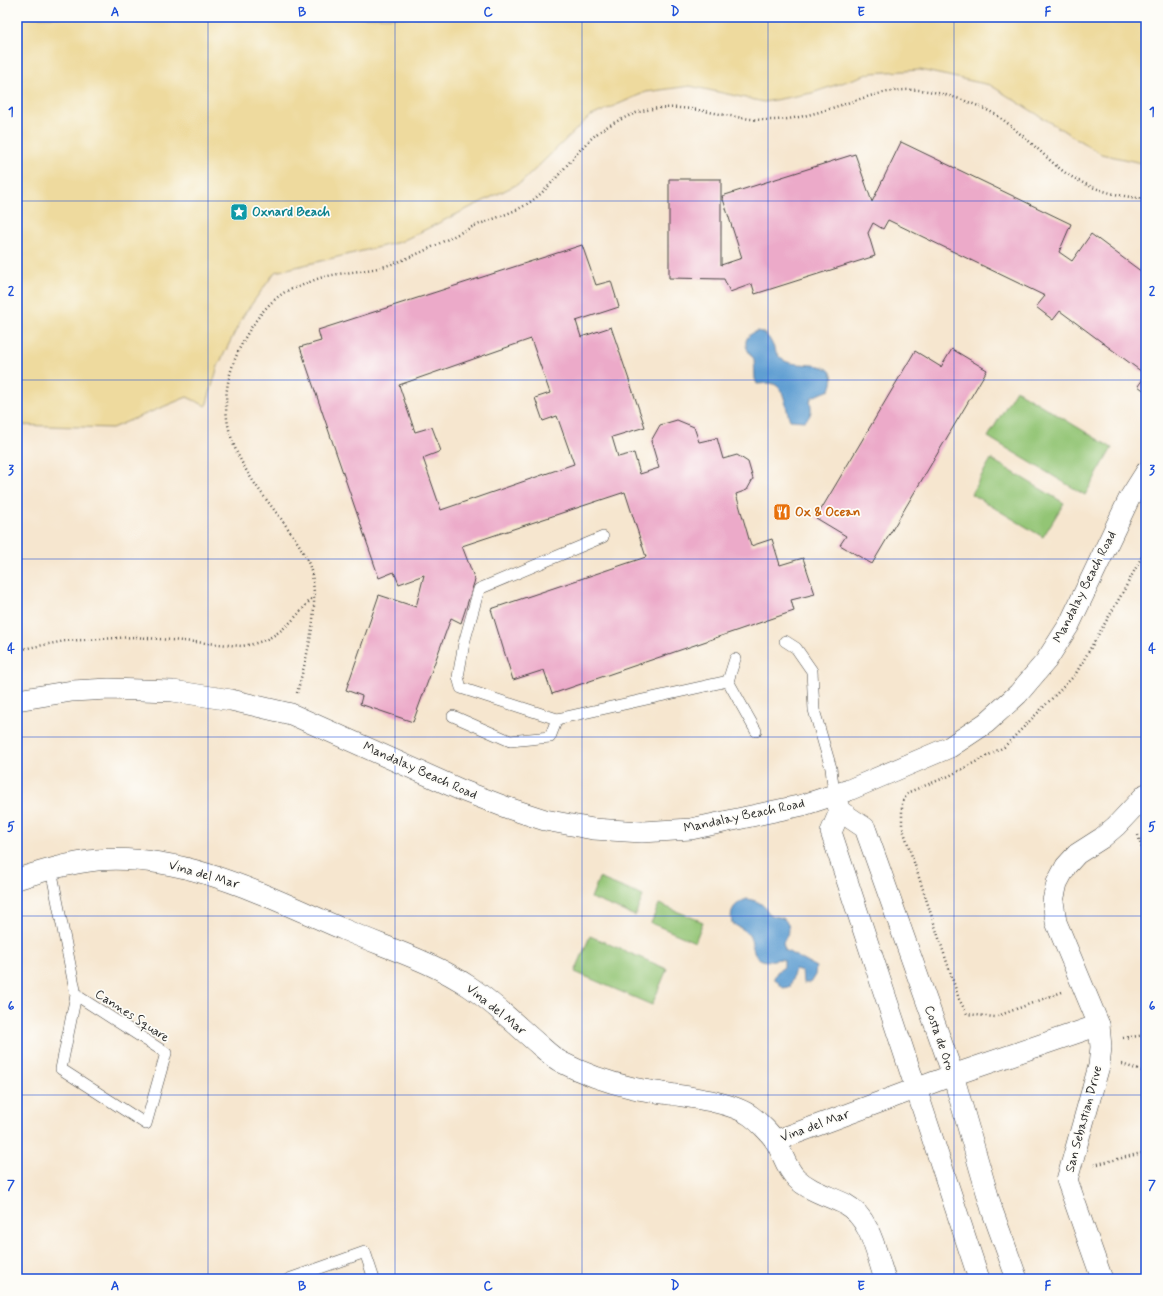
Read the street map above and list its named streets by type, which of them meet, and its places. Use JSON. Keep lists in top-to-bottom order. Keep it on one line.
{"streets":{"street":["Mandalay Beach Road","Vina del Mar","Costa de Oro","San Sebastian Drive"],"lane":["Cannes Square"]},"crossings":[["Mandalay Beach Road","Costa de Oro"],["Vina del Mar","Cannes Square"],["Vina del Mar","Costa de Oro"]],"places":{"place":["Oxnard Beach"],"restaurant":["Ox & Ocean"]},"grid":{"columns":["A","B","C","D","E","F"],"rows":["1","2","3","4","5","6","7"]}}
